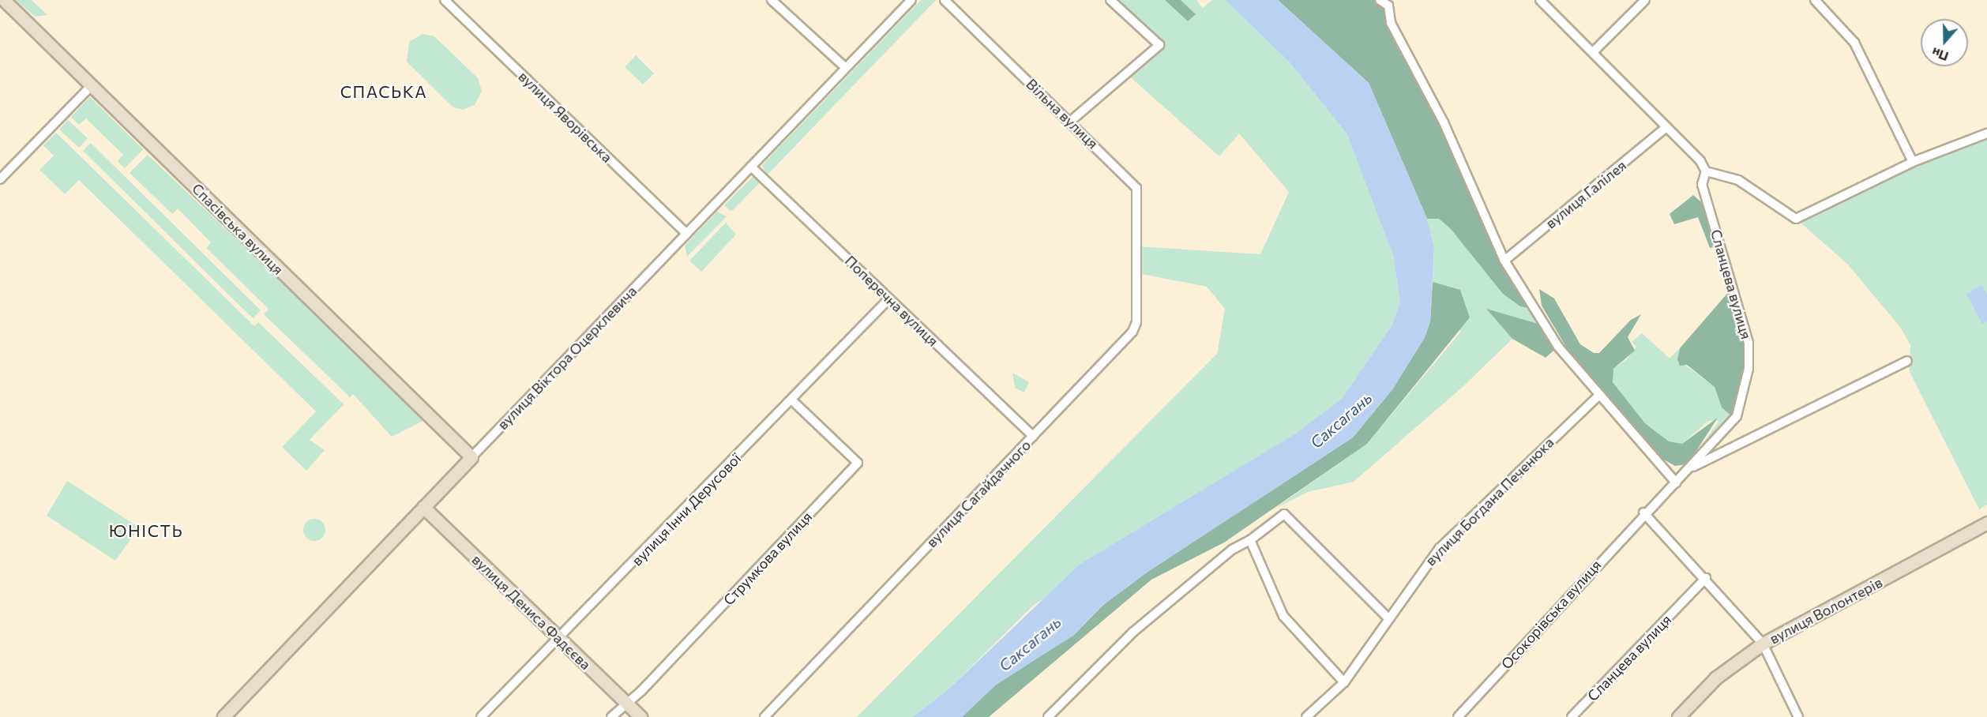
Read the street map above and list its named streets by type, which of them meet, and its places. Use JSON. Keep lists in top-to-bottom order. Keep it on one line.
{"streets":{"street":["Вільна вулиця","вулиця Яворівська","вулиця Галілея","Спасівська вулиця","Сланцева вулиця","Поперечна вулиця","вулиця Віктора Оцерклевича","вулиця Сагайдачного","вулиця Богдана Печенюка","вулиця Інни Дерусової","Струмкова вулиця","вулиця Волонтерів","вулиця Дениса Фадєєва","Осокорівська вулиця"]},"crossings":[["Вільна вулиця","вулиця Сагайдачного"],["вулиця Яворівська","вулиця Віктора Оцерклевича"],["Спасівська вулиця","вулиця Віктора Оцерклевича"],["Сланцева вулиця","Осокорівська вулиця"],["Поперечна вулиця","вулиця Віктора Оцерклевича"],["Поперечна вулиця","вулиця Сагайдачного"],["Поперечна вулиця","вулиця Інни Дерусової"],["вулиця Віктора Оцерклевича","вулиця Дениса Фадєєва"],["вулиця Інни Дерусової","Струмкова вулиця"],["вулиця Інни Дерусової","вулиця Дениса Фадєєва"],["Струмкова вулиця","вулиця Дениса Фадєєва"]],"districts":["СПАСЬКА","ЮНІСТЬ"],"water":["Саксагань"],"north":"bottom"}
